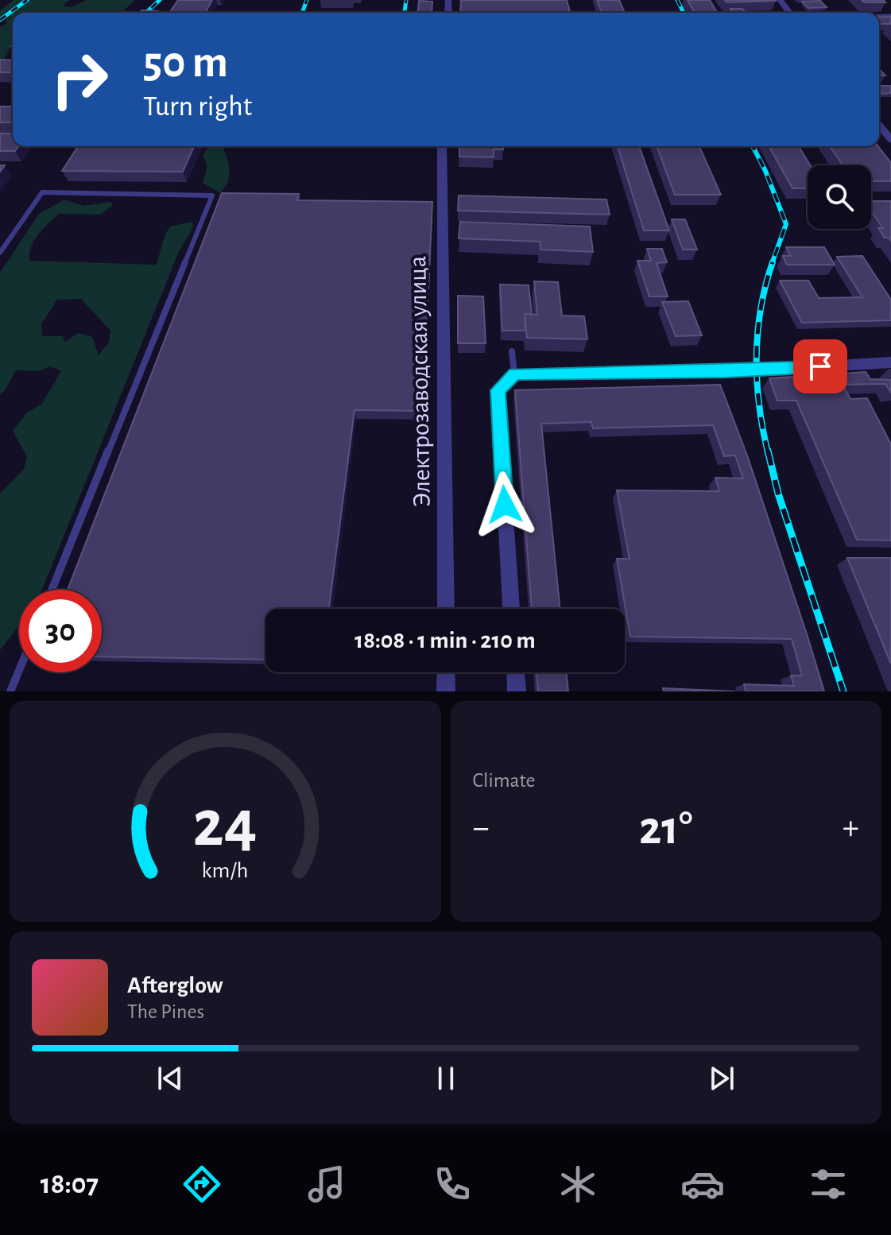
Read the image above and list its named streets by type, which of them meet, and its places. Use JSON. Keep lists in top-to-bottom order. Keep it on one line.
{"streets":{"street":["Электрозаводская улица"]},"page":{"turn":["50 m","Turn right"],"limit":"30","trip":"18:08 · 1 min · 210 m","tile":"Climate","heat":["−","21°","+"],"song":["Afterglow","The Pines"],"tabs":"18:07","gauge":["24","km/h"]}}
